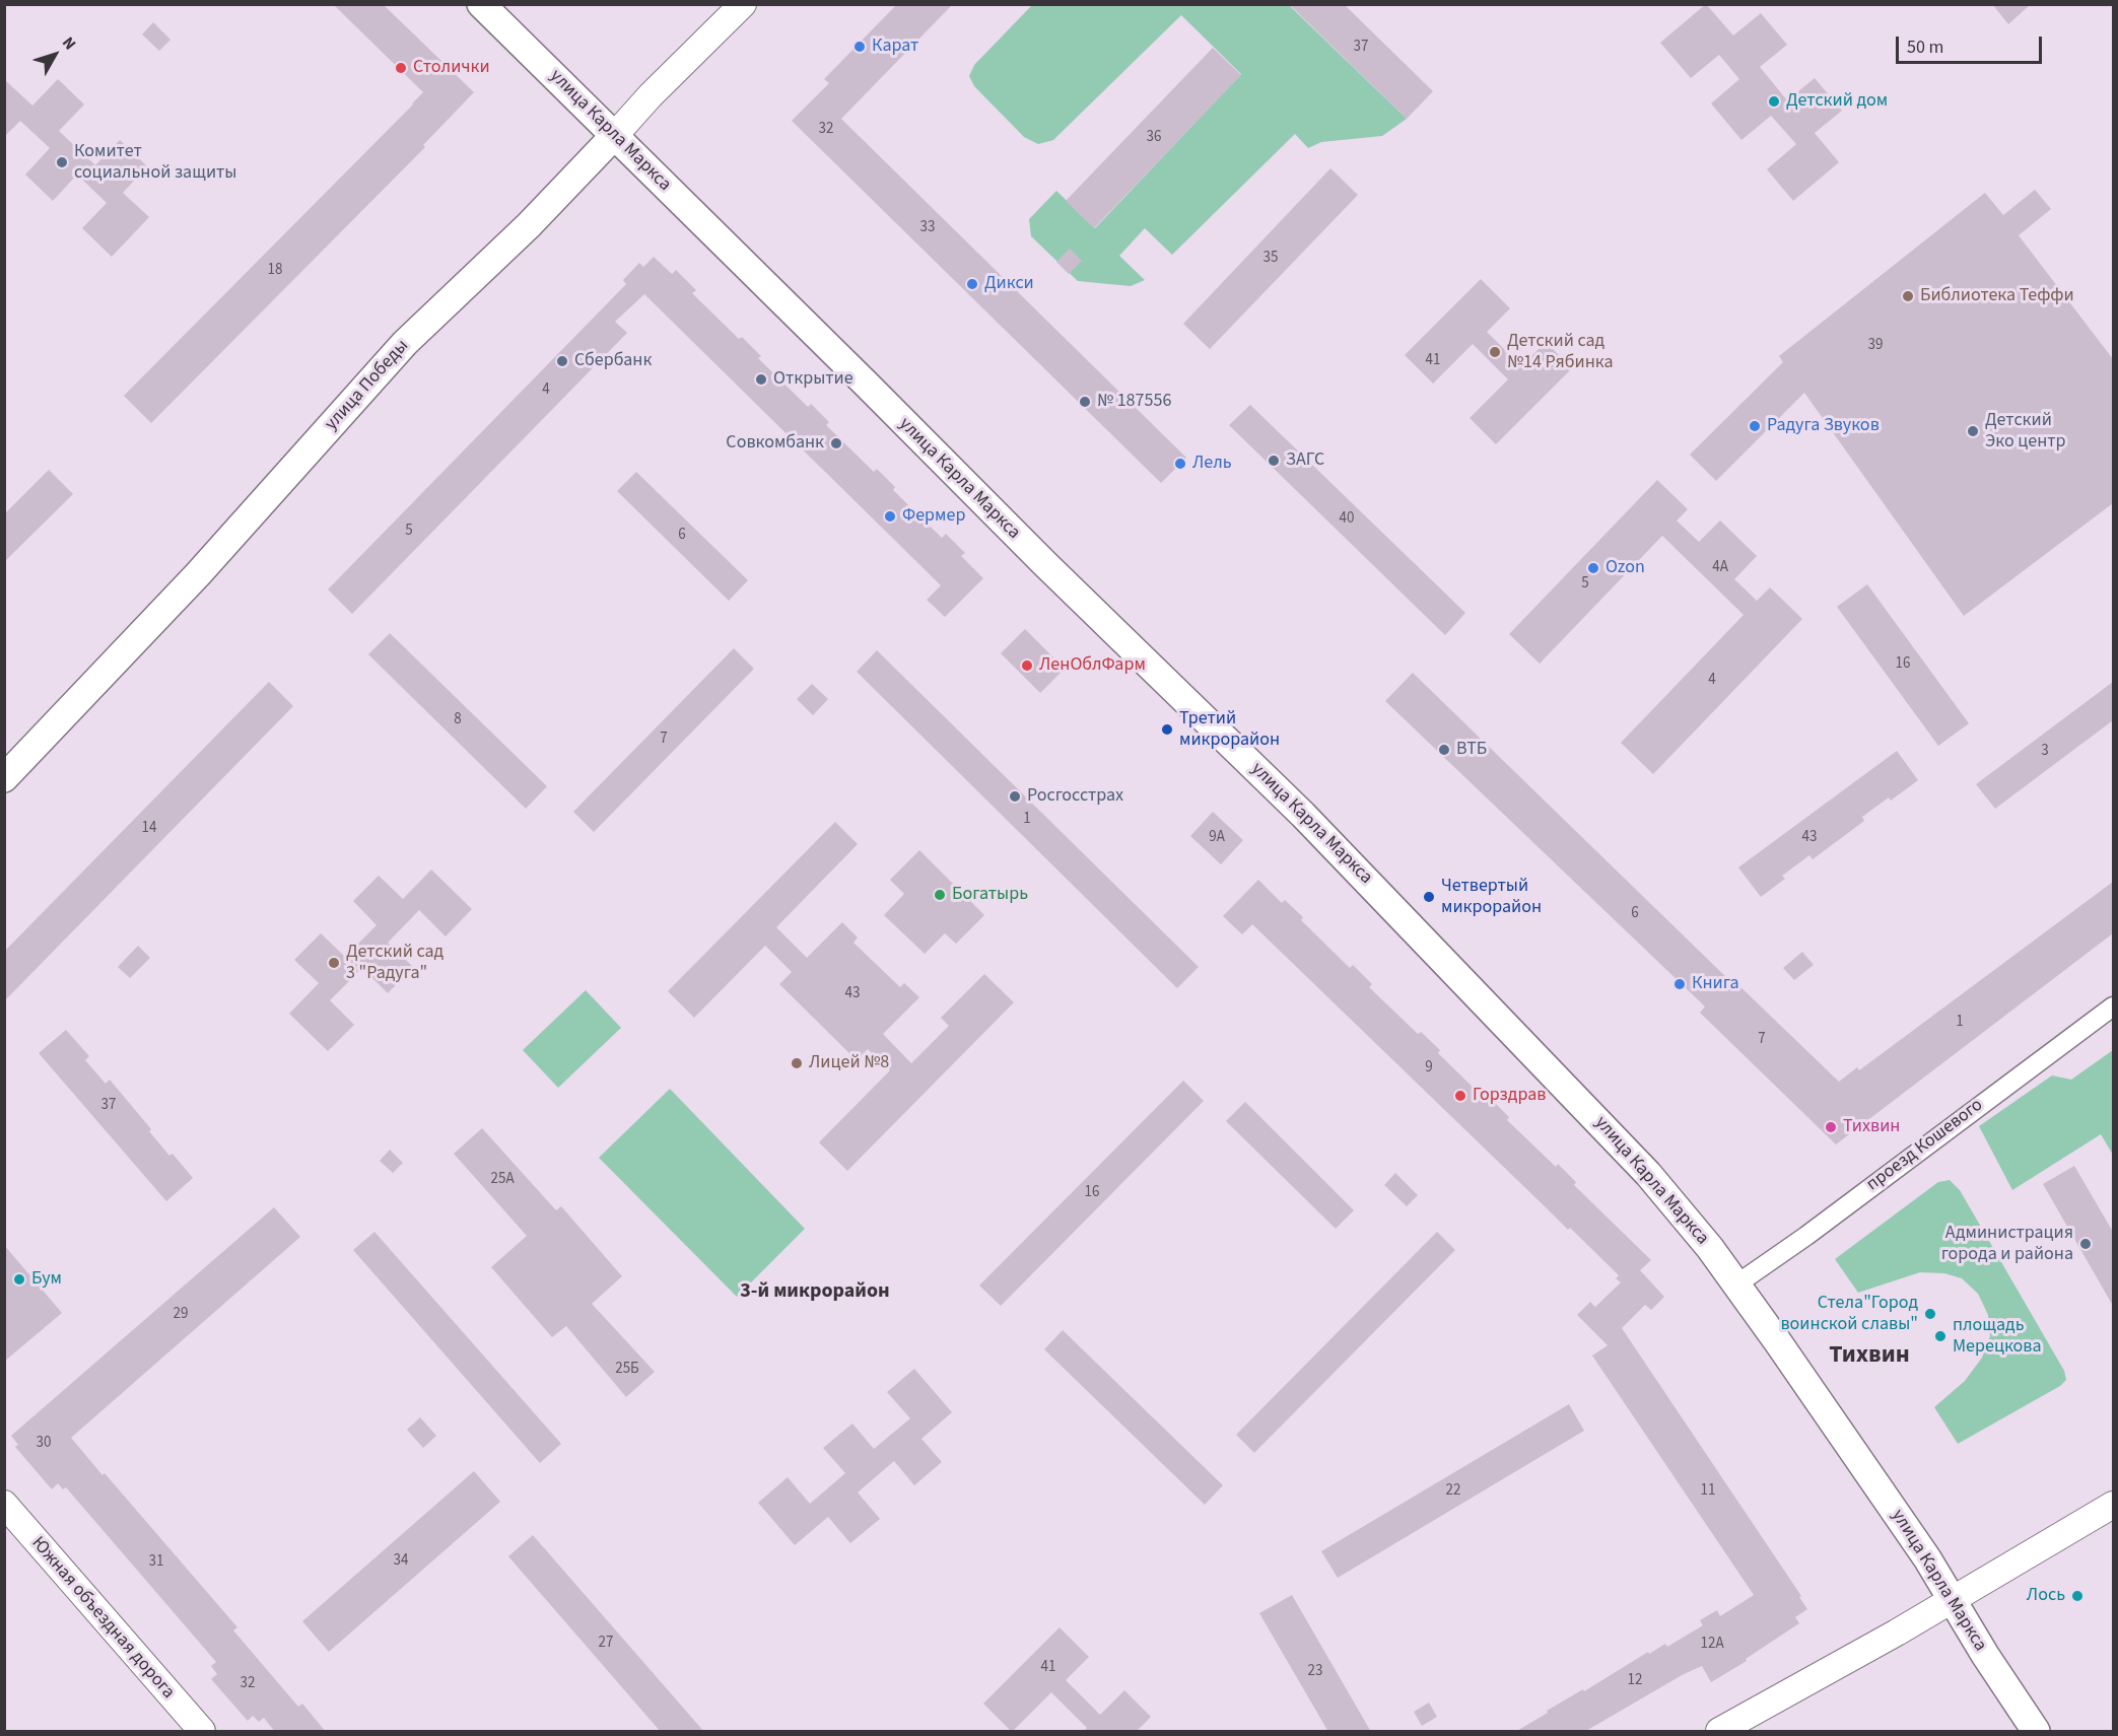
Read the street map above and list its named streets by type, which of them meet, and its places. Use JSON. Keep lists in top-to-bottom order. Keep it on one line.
{"streets":{"main road":["улица Карла Маркса","улица Победы"],"street":["проезд Кошевого","Южная объездная дорога"]},"crossings":[["улица Карла Маркса","улица Победы"],["улица Карла Маркса","проезд Кошевого"]],"districts":["3-й микрорайон","Тихвин"],"places":["Карат","Столички","Детский дом","Комитет социальной защиты","Дикси","Библиотека Теффи","Детский сад №14 Рябинка","Сбербанк","Открытие","№ 187556","Радуга Звуков","Детский Эко центр","Совкомбанк","ЗАГС","Лель","Фермер","Ozon","ЛенОблФарм","Третий микрорайон","ВТБ","Росгосстрах","Богатырь","Четвертый микрорайон","Детский сад 3 \"Радуга\"","Книга","Лицей №8","Горздрав","Тихвин","Администрация города и района","Бум","Стела\"Город воинской славы\"","площадь Мерецкова","Лось"],"house_numbers":["37","32","36","33","35","18","39","41","4","40","5","6","4А","5","16","4","8","7","3","1","14","9А","43","6","43","1","7","9","37","25А","16","29","25Б","30","22","11","34","31","27","12А","41","23","12","32"],"scale_bar":"50 m","north":"top right"}
